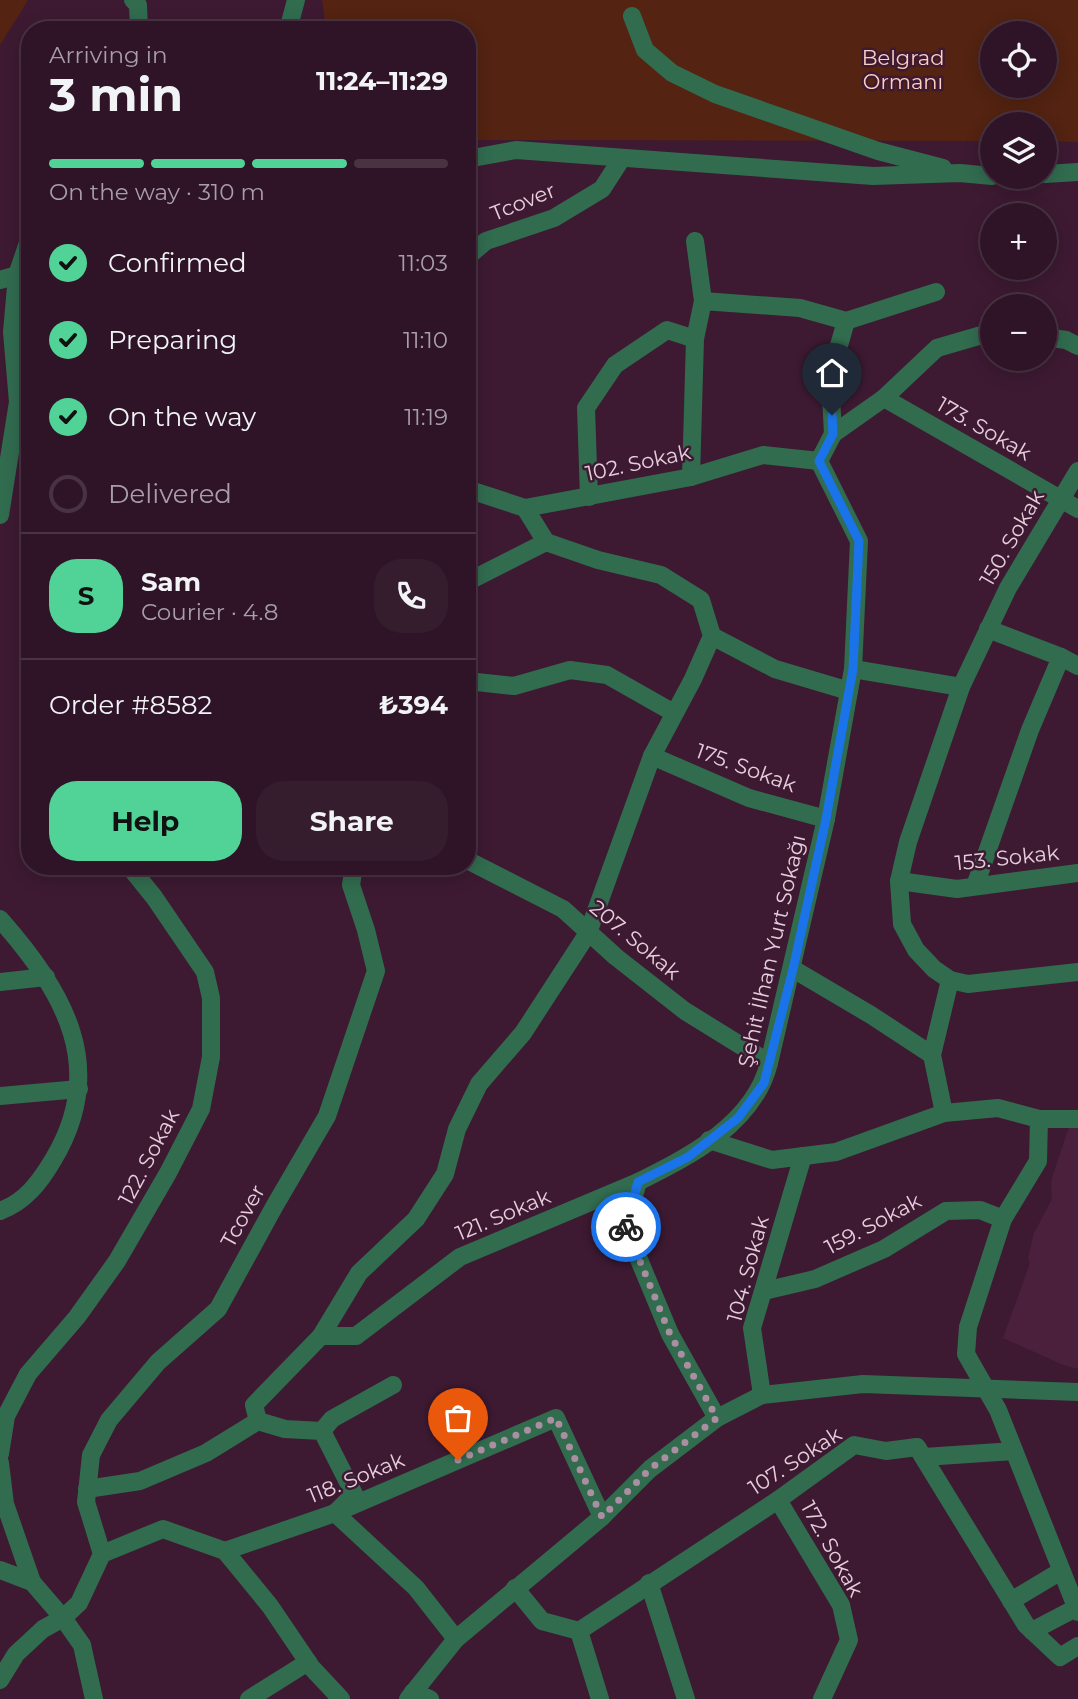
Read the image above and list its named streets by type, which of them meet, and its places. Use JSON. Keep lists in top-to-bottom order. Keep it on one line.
{"streets":{"street":["Tcover","173. Sokak","102. Sokak","150. Sokak","175. Sokak","153. Sokak","207. Sokak","Şehit İlhan Yurt Sokağı","122. Sokak","121. Sokak","159. Sokak","104. Sokak","107. Sokak","118. Sokak","172. Sokak"]},"crossings":[["173. Sokak","150. Sokak"],["102. Sokak","Şehit İlhan Yurt Sokağı"],["150. Sokak","153. Sokak"],["175. Sokak","Şehit İlhan Yurt Sokağı"],["207. Sokak","Şehit İlhan Yurt Sokağı"],["Şehit İlhan Yurt Sokağı","121. Sokak"],["159. Sokak","104. Sokak"],["107. Sokak","172. Sokak"]],"parks":["Belgrad Ormanı"],"page":{"map_buttons":["+","−"],"heading":["3 min","Arriving in","11:24–11:29"],"panel":["Sam","Courier · 4.8","Order #8582","₺394"],"bar":"On the way · 310 m","list":[["Confirmed","11:03"],["Preparing","11:10"],["On the way","11:19"],"Delivered"],"round":"S","buttons":["Help","Share"]}}
